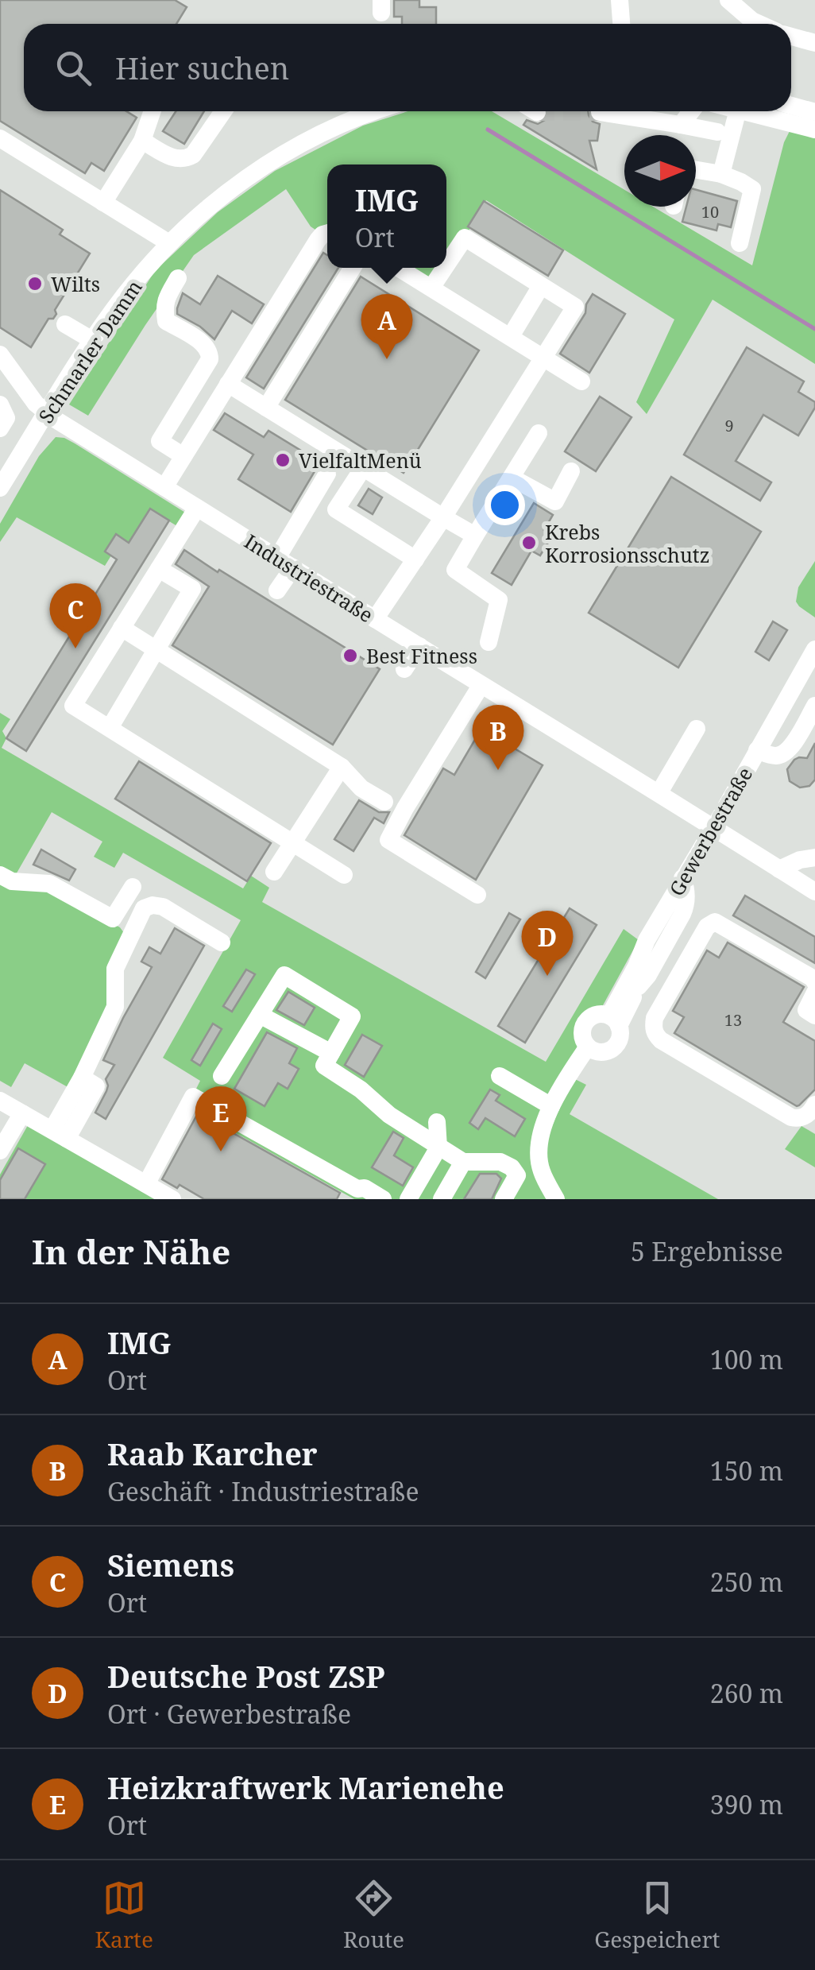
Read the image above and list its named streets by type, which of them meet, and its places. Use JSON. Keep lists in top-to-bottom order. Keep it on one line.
{"streets":{"street":["Schmarler Damm","Industriestraße","Gewerbestraße"]},"crossings":[["Schmarler Damm","Industriestraße"],["Industriestraße","Gewerbestraße"]],"places":["Wilts","VielfaltMenü","Krebs Korrosionsschutz","Best Fitness"],"house_numbers":["10","9","13"],"north":"right","page":{"search":"Hier suchen","popup":["IMG","Ort"],"pins":["A","C","B","D","E"],"heading":["In der Nähe","5 Ergebnisse"],"list":[{"mark":"A","name":"IMG","note":"Ort","value":"100 m"},{"mark":"B","name":"Raab Karcher","note":"Geschäft · Industriestraße","value":"150 m"},{"mark":"C","name":"Siemens","note":"Ort","value":"250 m"},{"mark":"D","name":"Deutsche Post ZSP","note":"Ort · Gewerbestraße","value":"260 m"},{"mark":"E","name":"Heizkraftwerk Marienehe","note":"Ort","value":"390 m"}],"nav":["Karte","Route","Gespeichert"]}}
